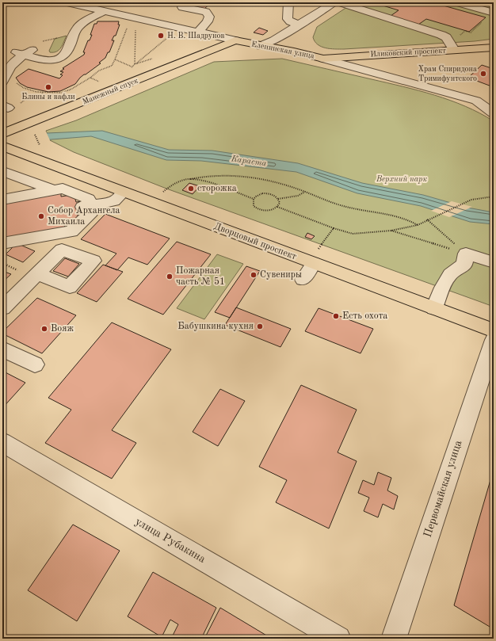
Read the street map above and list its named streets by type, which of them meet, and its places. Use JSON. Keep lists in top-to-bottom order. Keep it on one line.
{"streets":{"main road":["Еленинская улица","Иликовский проспект","Манежный спуск","Дворцовый проспект"],"street":["Первомайская улица","улица Рубакина"]},"crossings":[["Еленинская улица","Иликовский проспект"],["Еленинская улица","Манежный спуск"]],"water":["Караста"],"parks":["Верхний парк"],"places":["Н. В. Шадрунов","Храм Спиридона Тримифунтского","Блины и вафли","сторожка","Собор Архангела Михаила","Сувениры","Пожарная часть № 51","Есть охота","Бабушкина кухня","Вояж"]}
